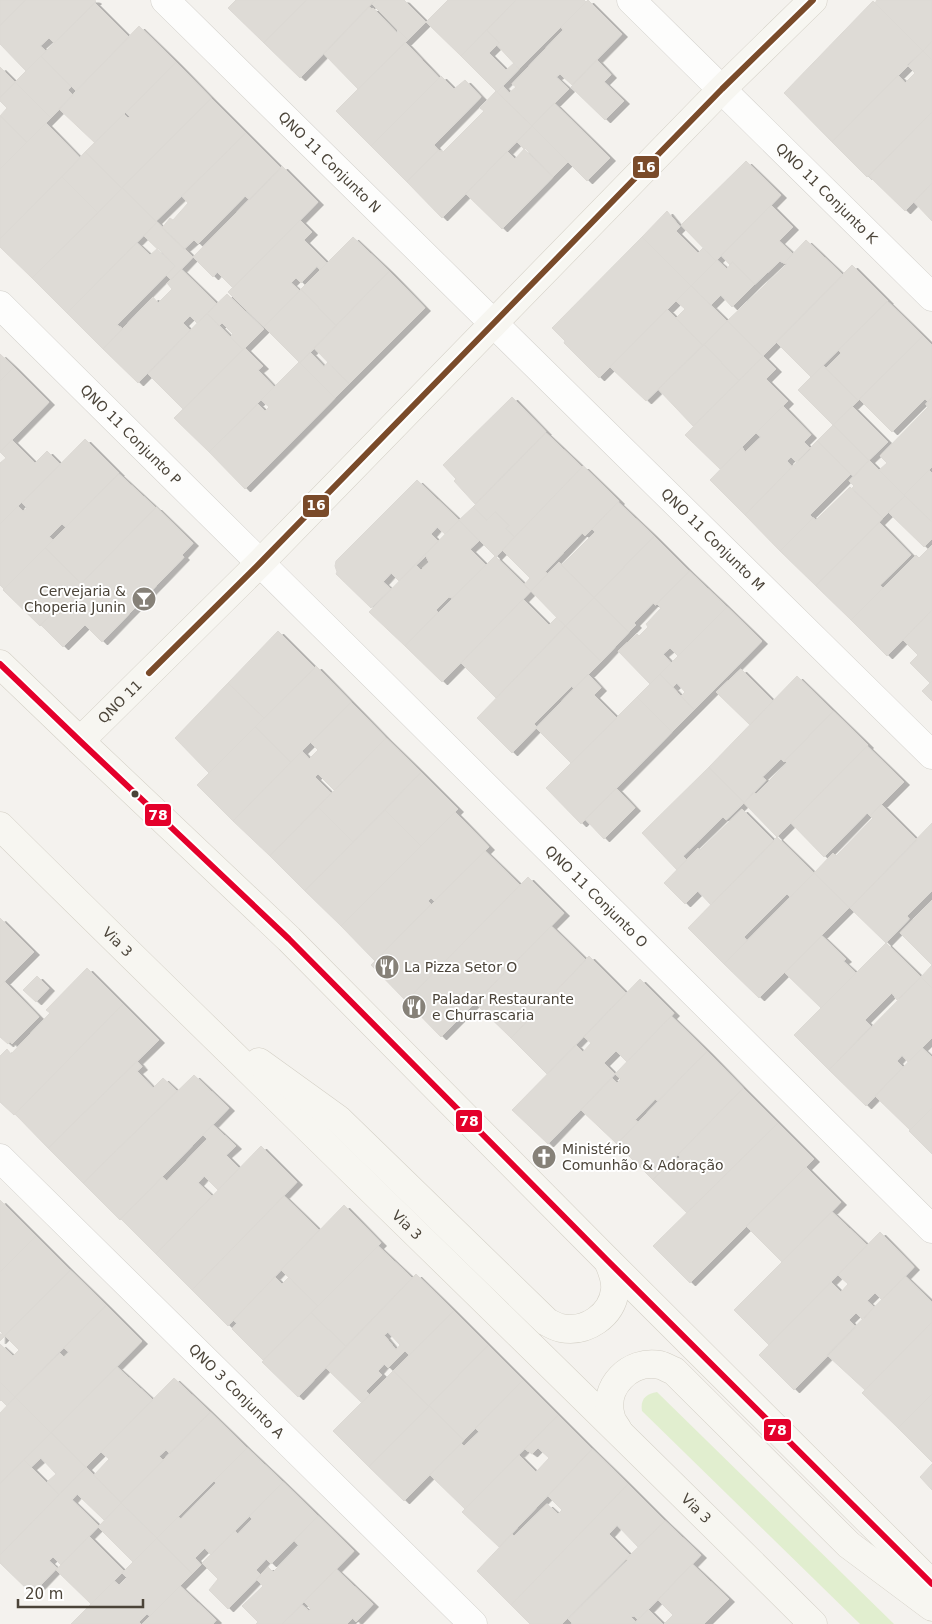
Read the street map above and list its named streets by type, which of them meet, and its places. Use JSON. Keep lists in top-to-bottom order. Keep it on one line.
{"streets":{"main road":["QNO 11","Via 3"],"street":["QNO 11 Conjunto N","QNO 11 Conjunto K","QNO 11 Conjunto P","QNO 11 Conjunto M","QNO 11 Conjunto O","QNO 3 Conjunto A"]},"crossings":[["QNO 11 Conjunto N","QNO 11 Conjunto M"],["QNO 11 Conjunto N","QNO 11"],["QNO 11 Conjunto K","QNO 11"],["QNO 11 Conjunto P","QNO 11"],["QNO 11 Conjunto P","QNO 11 Conjunto O"],["QNO 11 Conjunto M","QNO 11"],["QNO 11","QNO 11 Conjunto O"]],"places":{"bar":["Cervejaria & Choperia Junin"],"restaurant":["La Pizza Setor O","Paladar Restaurante e Churrascaria"],"church":["Ministério Comunhão & Adoração"]},"lines":["transit line 16","transit line 78"],"scale_bar":"20 m"}
